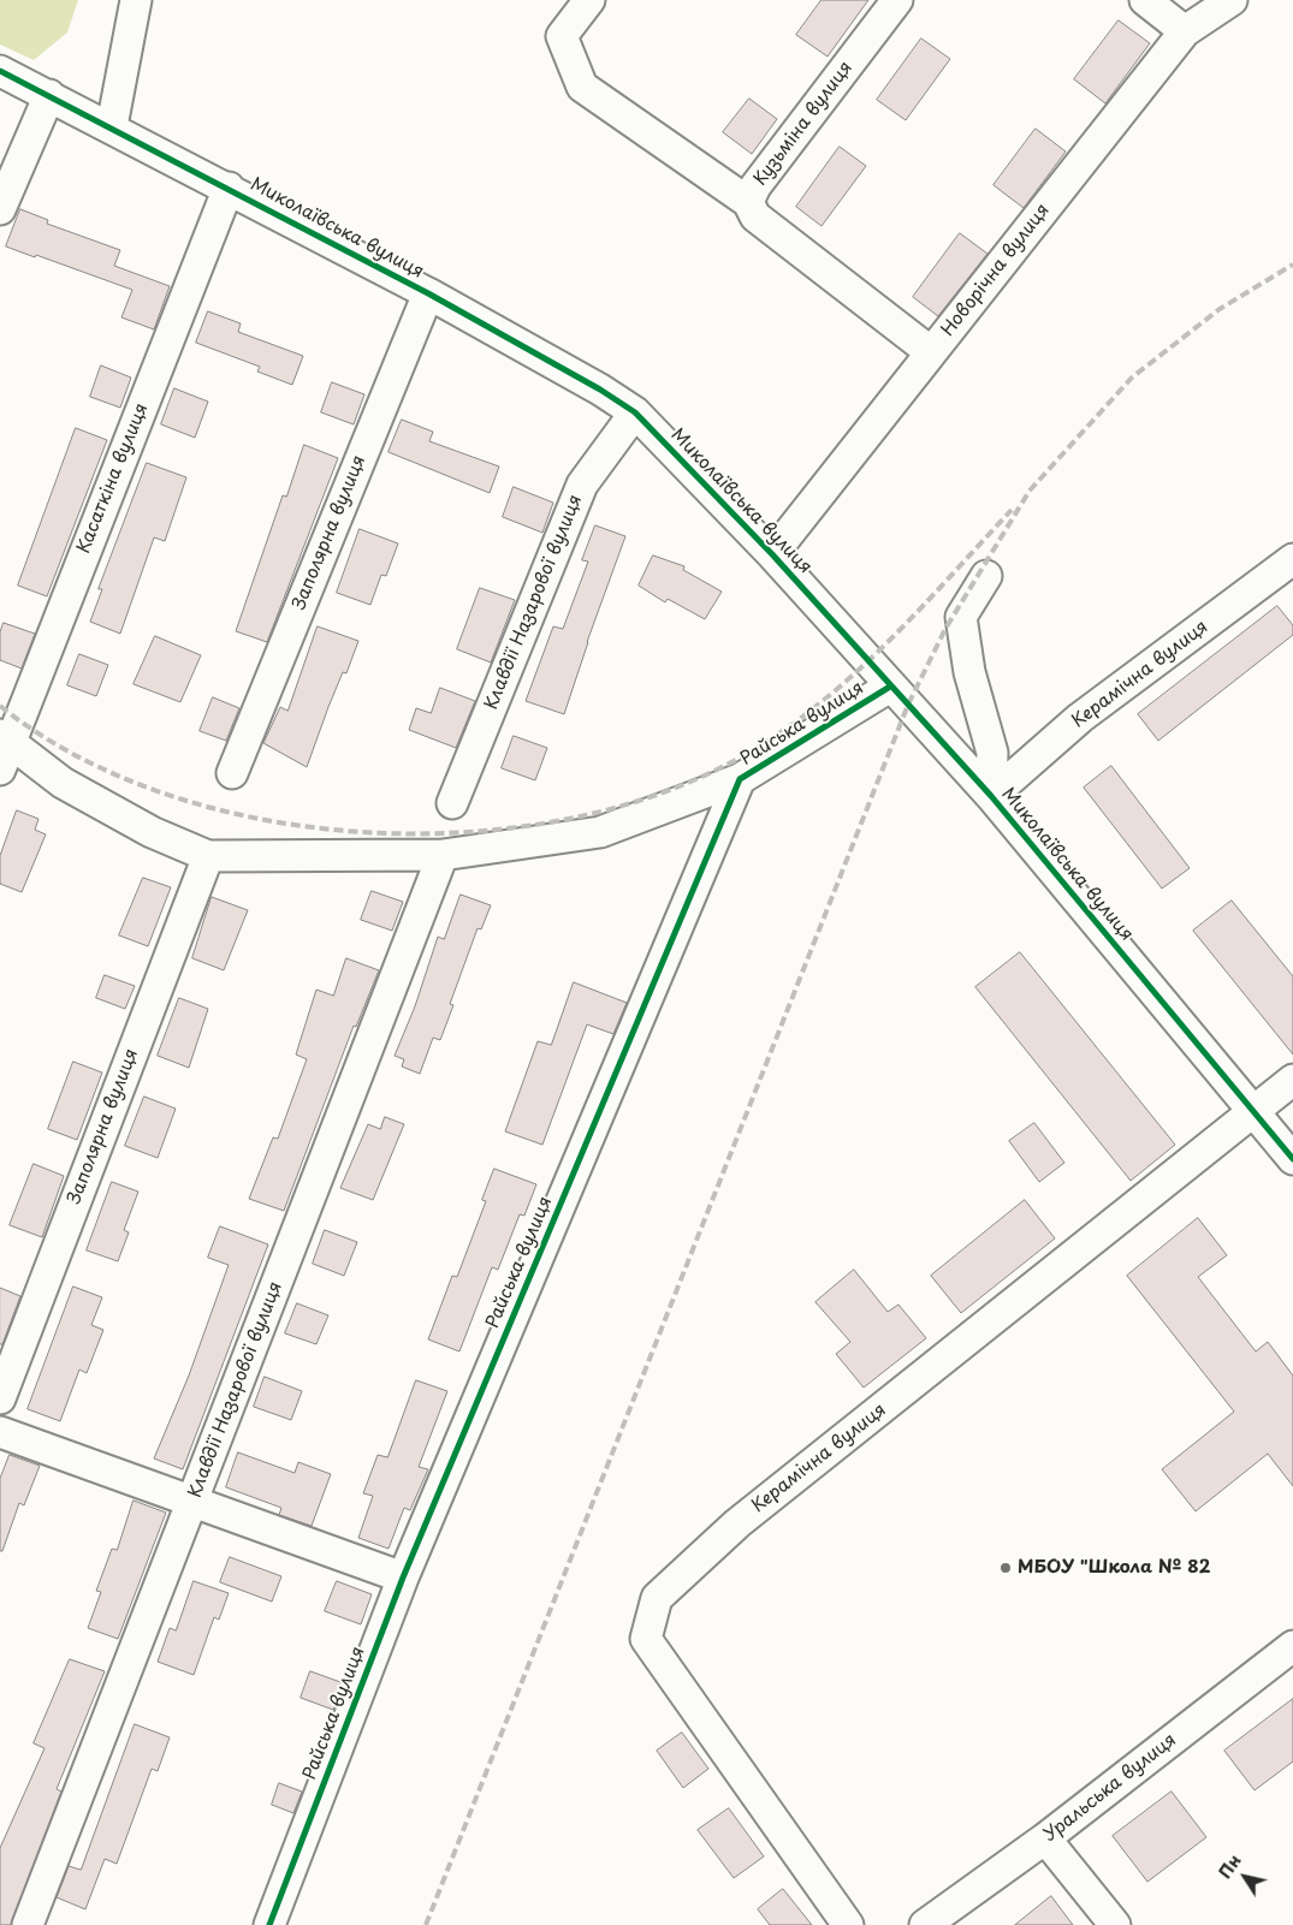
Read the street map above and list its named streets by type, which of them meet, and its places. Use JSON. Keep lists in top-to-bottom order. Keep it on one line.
{"streets":{"street":["Кузьміна вулиця","Миколаївська вулиця","Новорічна вулиця","Касаткіна вулиця","Заполярна вулиця","Клавдії Назарової вулиця","Керамічна вулиця","Райська вулиця","Уральська вулиця"]},"crossings":[["Кузьміна вулиця","Новорічна вулиця"],["Миколаївська вулиця","Новорічна вулиця"],["Миколаївська вулиця","Касаткіна вулиця"],["Миколаївська вулиця","Заполярна вулиця"],["Миколаївська вулиця","Клавдії Назарової вулиця"],["Миколаївська вулиця","Керамічна вулиця"],["Миколаївська вулиця","Райська вулиця"]],"places":["МБОУ \"Школа № 82"],"north":"top left"}
